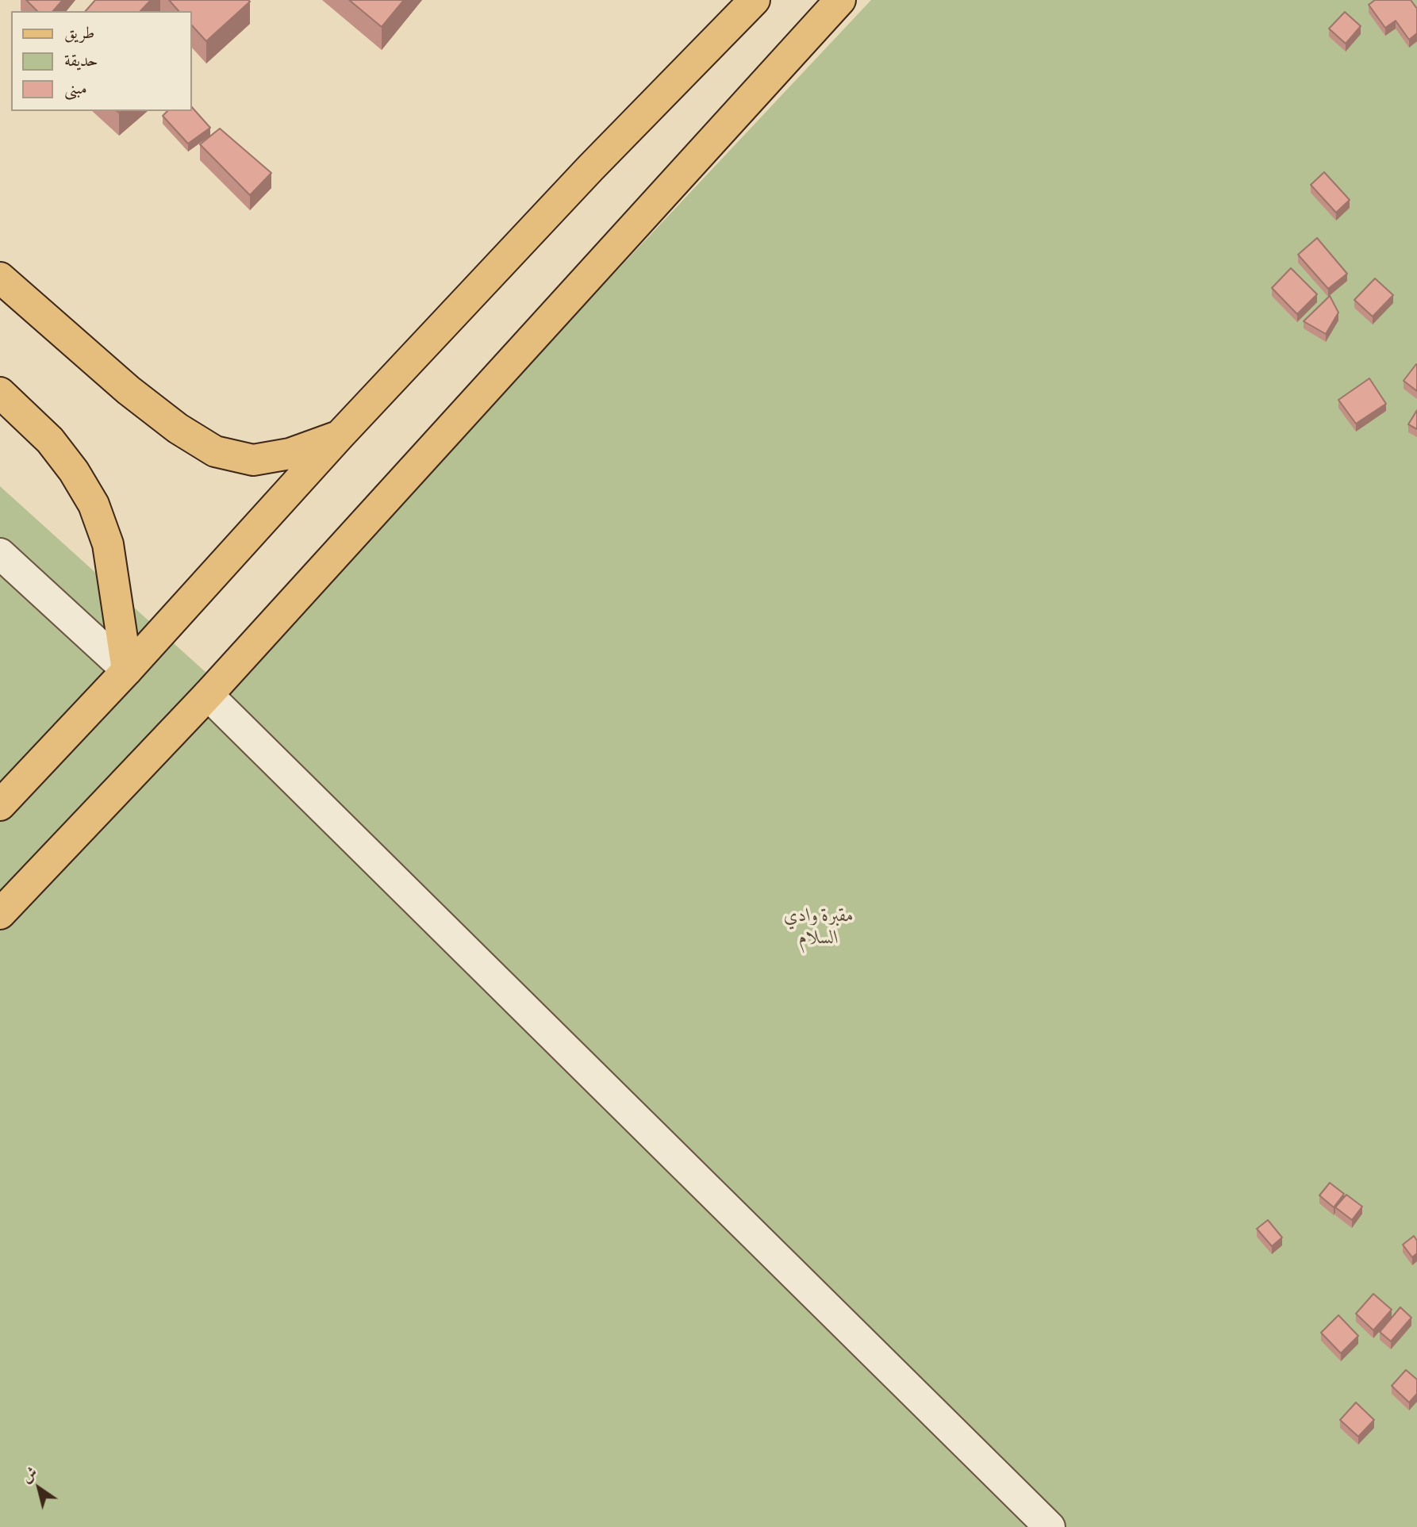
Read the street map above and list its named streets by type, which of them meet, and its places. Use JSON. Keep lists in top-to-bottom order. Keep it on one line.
{"parks":["مقبرة وادي السلام"],"legend":["طريق","حديقة","مبنى"],"north":"top left"}
